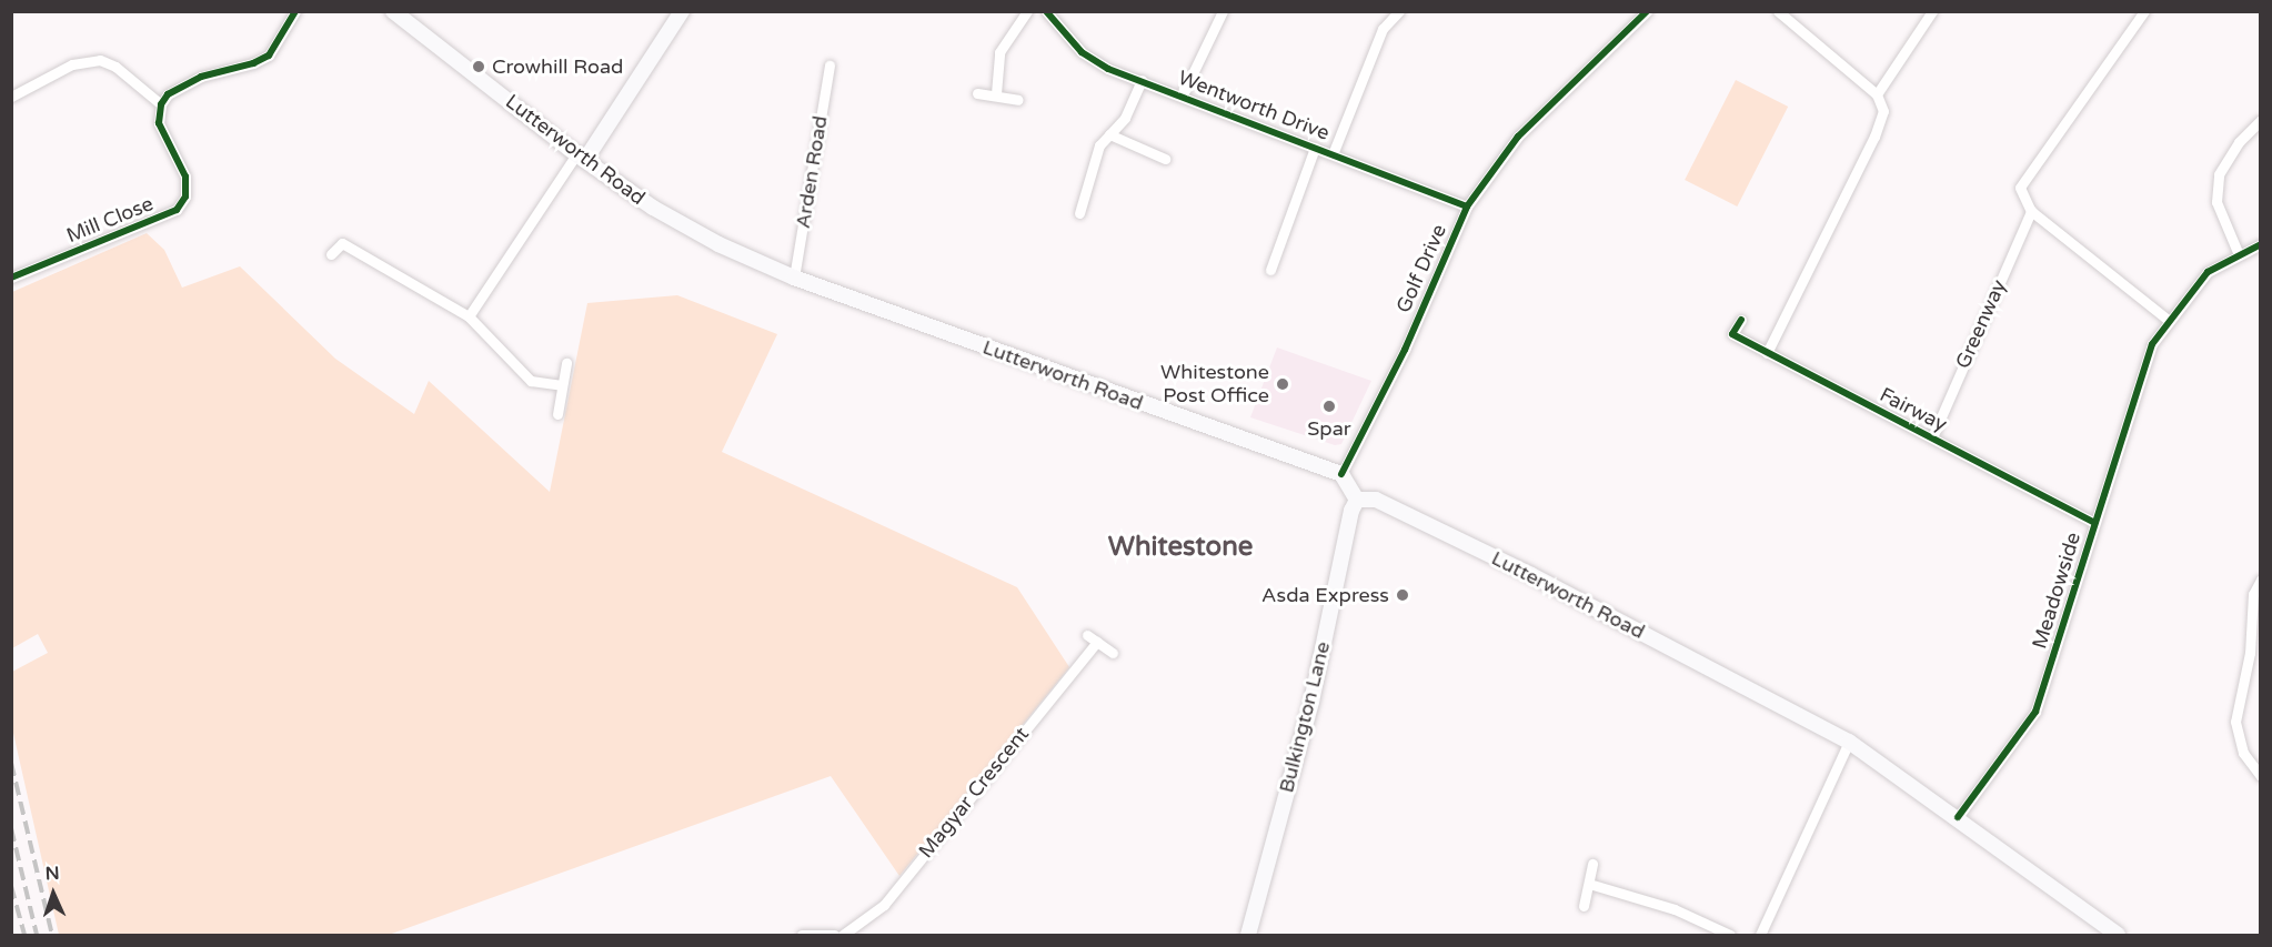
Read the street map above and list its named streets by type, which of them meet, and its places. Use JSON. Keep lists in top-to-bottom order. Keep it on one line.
{"streets":{"main road":["Lutterworth Road","Bulkington Lane"],"street":["Wentworth Drive","Arden Road","Mill Close","Golf Drive","Greenway","Fairway","Meadowside","Magyar Crescent"]},"crossings":[["Wentworth Drive","Golf Drive"],["Lutterworth Road","Arden Road"],["Lutterworth Road","Golf Drive"],["Lutterworth Road","Meadowside"],["Lutterworth Road","Bulkington Lane"],["Greenway","Fairway"],["Fairway","Meadowside"]],"districts":["Whitestone"],"places":["Crowhill Road","Whitestone Post Office","Spar","Asda Express"],"north":"top"}
